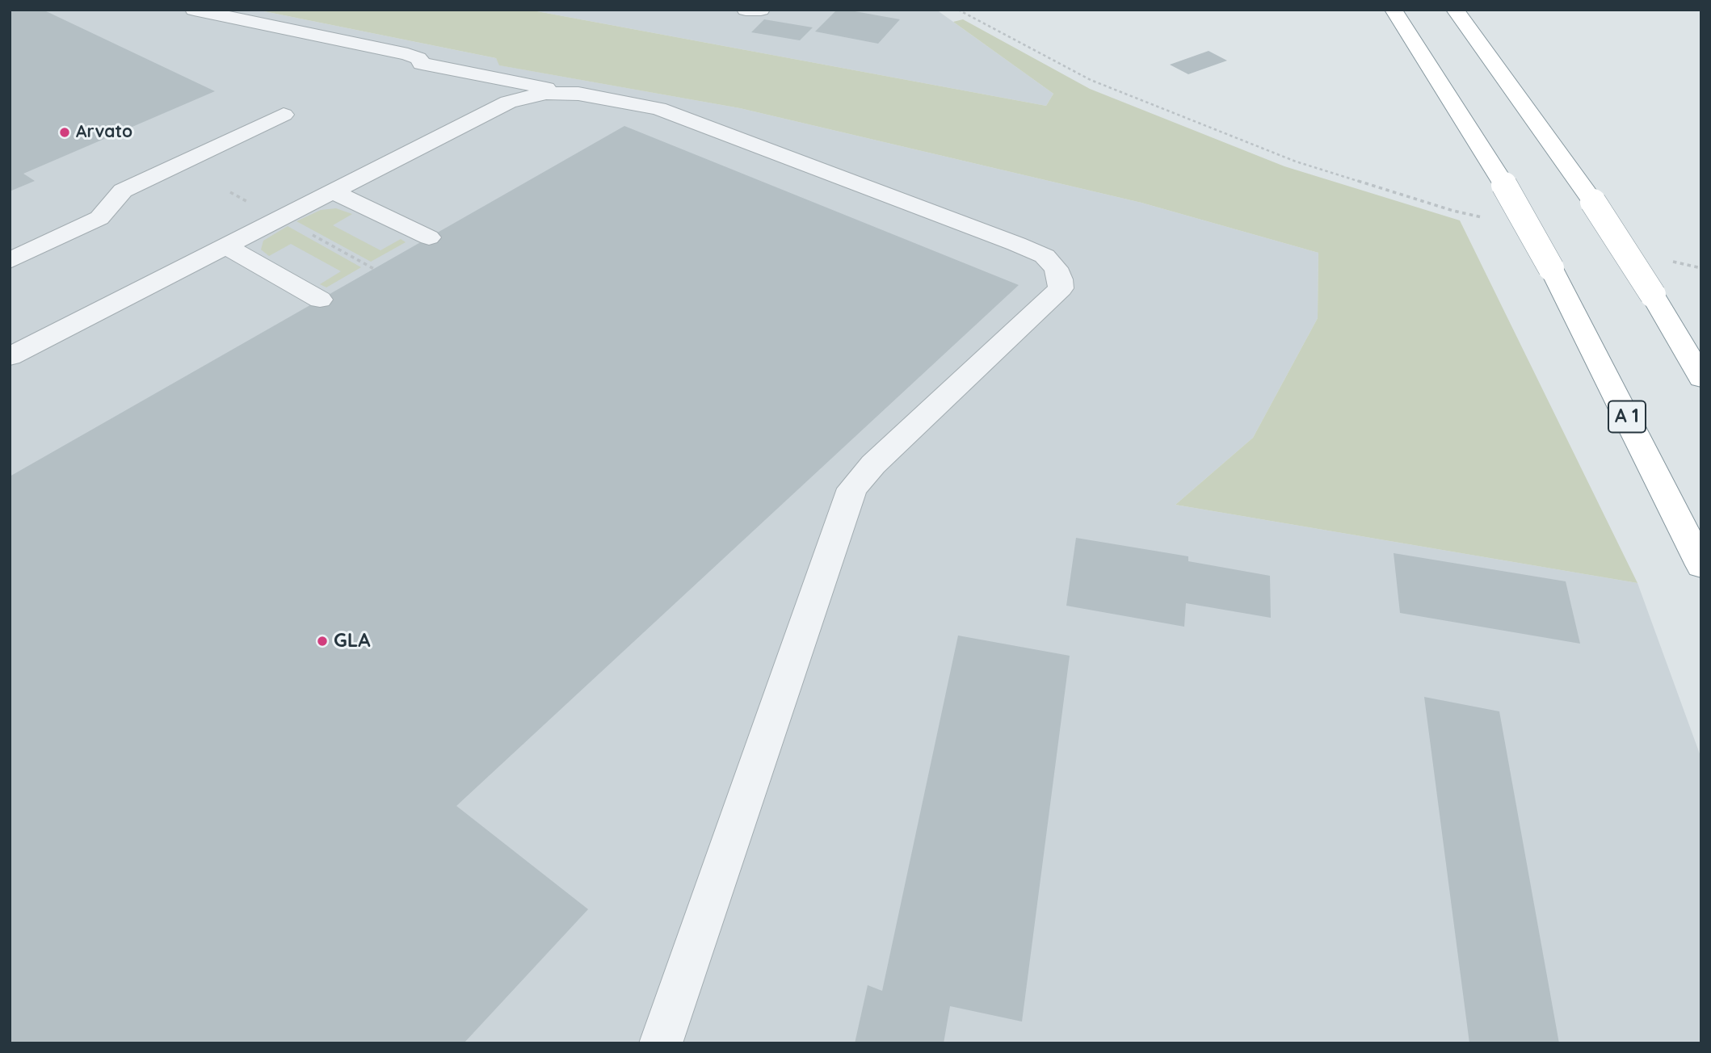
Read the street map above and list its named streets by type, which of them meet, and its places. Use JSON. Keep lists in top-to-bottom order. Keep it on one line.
{"streets":{"highway":["A 1"]},"places":["Arvato","GLA"]}
